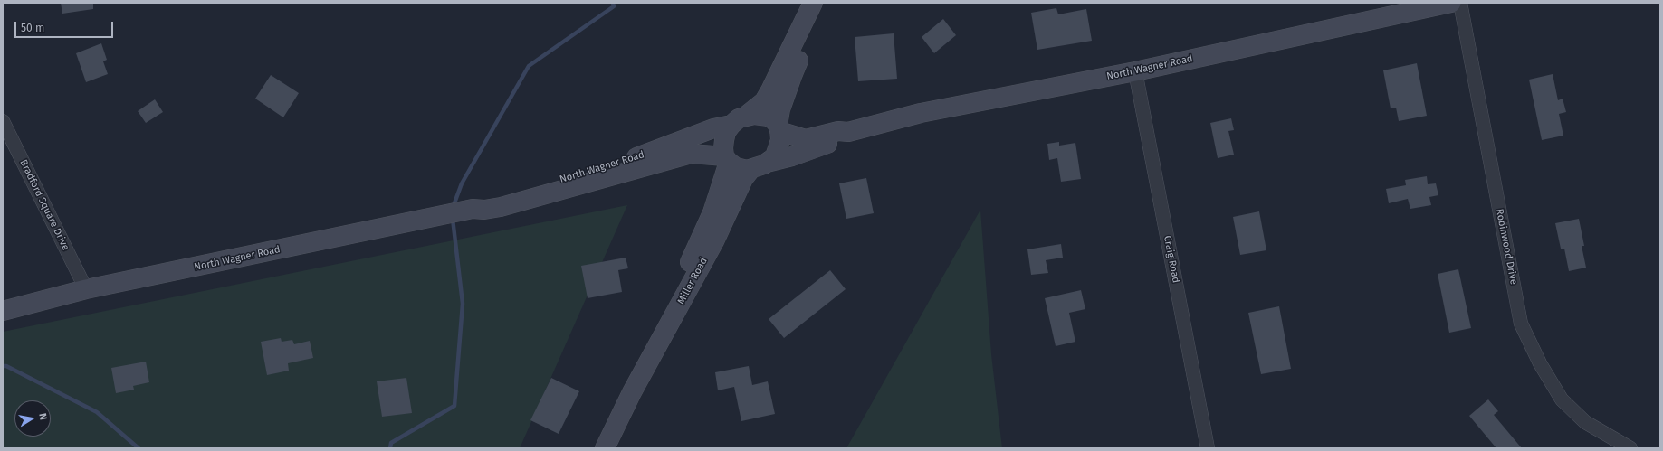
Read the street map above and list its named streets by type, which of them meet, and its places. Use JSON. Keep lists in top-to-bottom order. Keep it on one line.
{"streets":{"main road":["North Wagner Road","Miller Road"],"street":["Bradford Square Drive","Robinwood Drive","Craig Road"]},"crossings":[["North Wagner Road","Bradford Square Drive"],["North Wagner Road","Craig Road"],["North Wagner Road","Miller Road"]],"scale_bar":"50 m","north":"right"}
